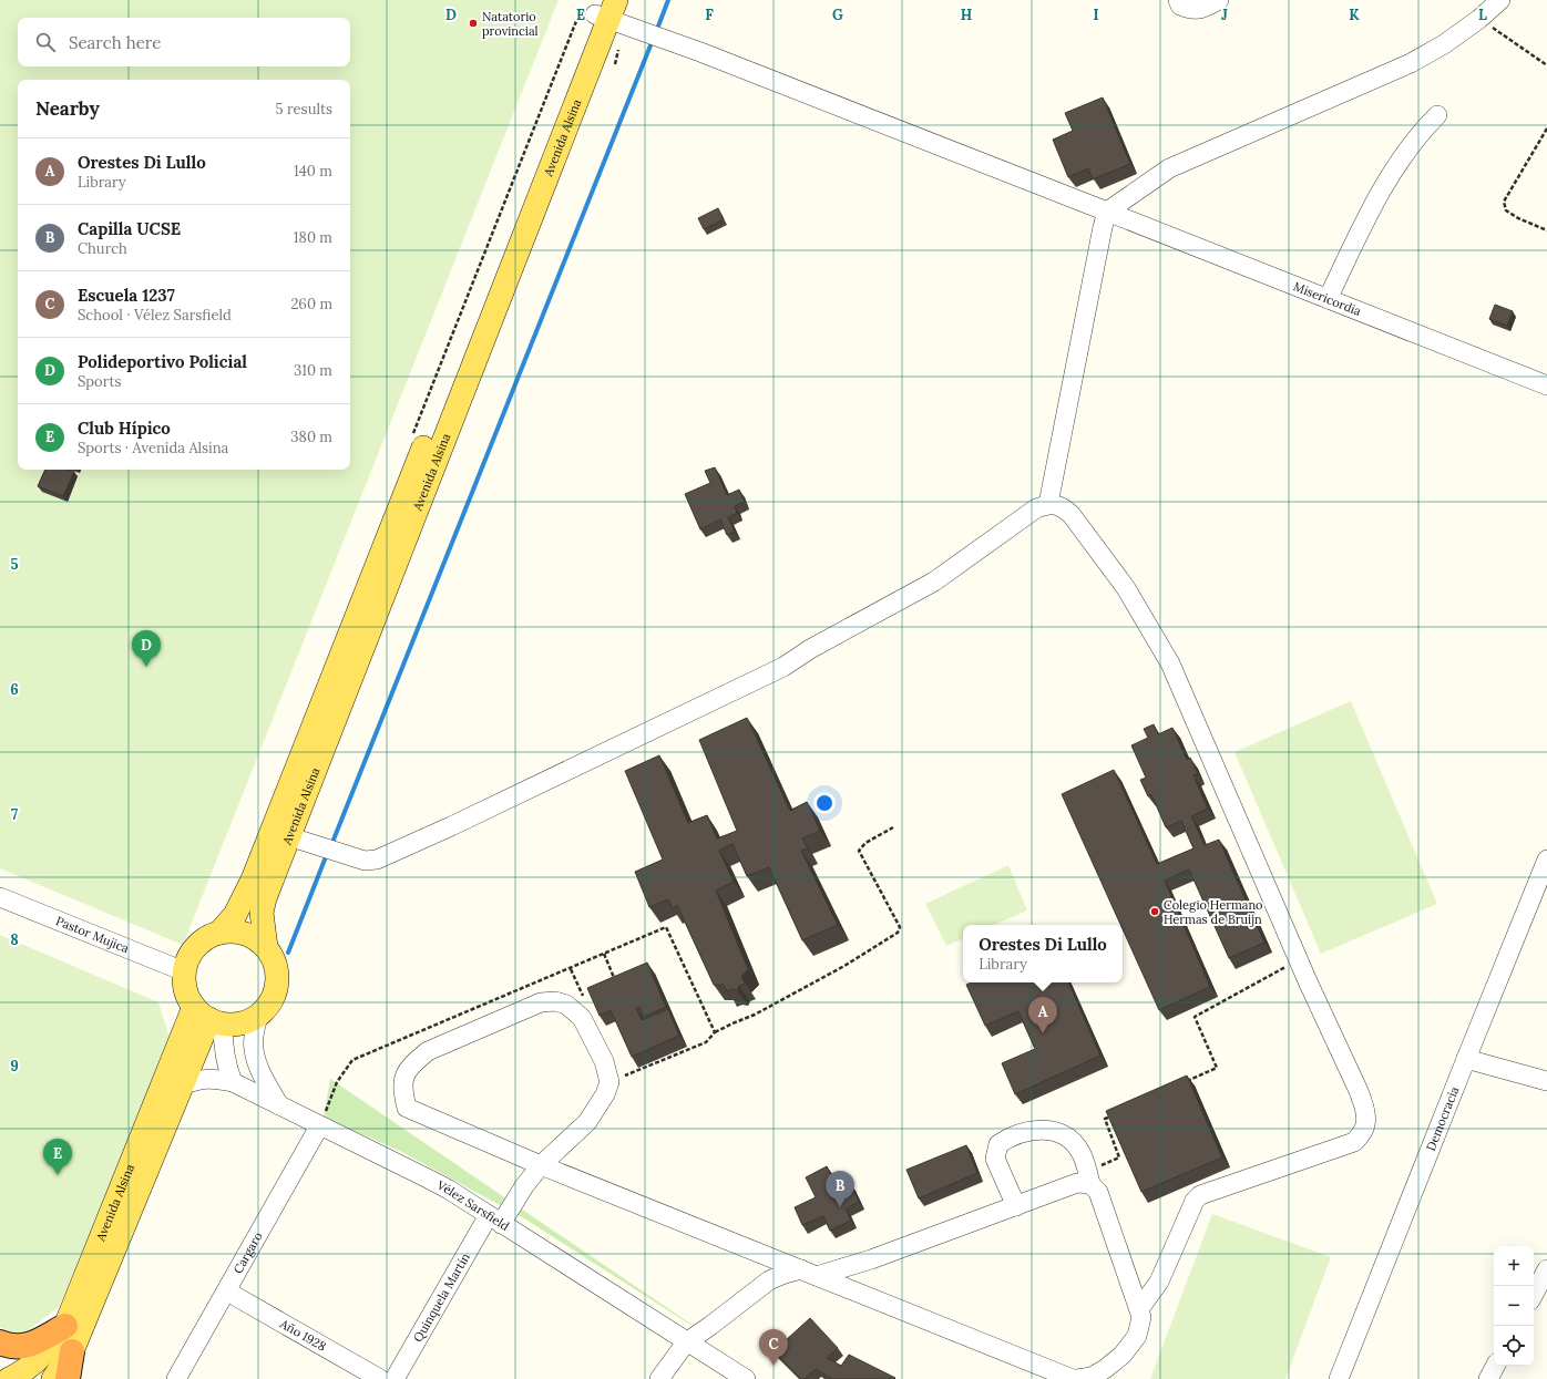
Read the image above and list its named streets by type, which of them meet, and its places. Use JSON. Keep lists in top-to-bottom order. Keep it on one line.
{"streets":{"main road":["Avenida Alsina"],"street":["Misericordia","Pastor Mujica","Democracia","Vélez Sarsfield","Cargaro","Quinquela Martín","Año 1928"]},"crossings":[["Avenida Alsina","Misericordia"],["Avenida Alsina","Pastor Mujica"],["Avenida Alsina","Vélez Sarsfield"],["Vélez Sarsfield","Cargaro"],["Vélez Sarsfield","Quinquela Martín"],["Cargaro","Año 1928"]],"places":["Natatorio provincial","Colegio Hermano Hermas de Bruijn"],"page":{"search":"Search here","heading":["Nearby","5 results"],"list":[{"mark":"A","name":"Orestes Di Lullo","note":"Library","value":"140 m"},{"mark":"B","name":"Capilla UCSE","note":"Church","value":"180 m"},{"mark":"C","name":"Escuela 1237","note":"School · Vélez Sarsfield","value":"260 m"},{"mark":"D","name":"Polideportivo Policial","note":"Sports","value":"310 m"},{"mark":"E","name":"Club Hípico","note":"Sports · Avenida Alsina","value":"380 m"}],"pins":["D","A","E","B","C"],"popup":["Orestes Di Lullo","Library"],"map_buttons":["+","−"]},"grid":{"columns":["D","E","F","G","H","I","J","K","L"],"rows":["5","6","7","8","9"]}}
